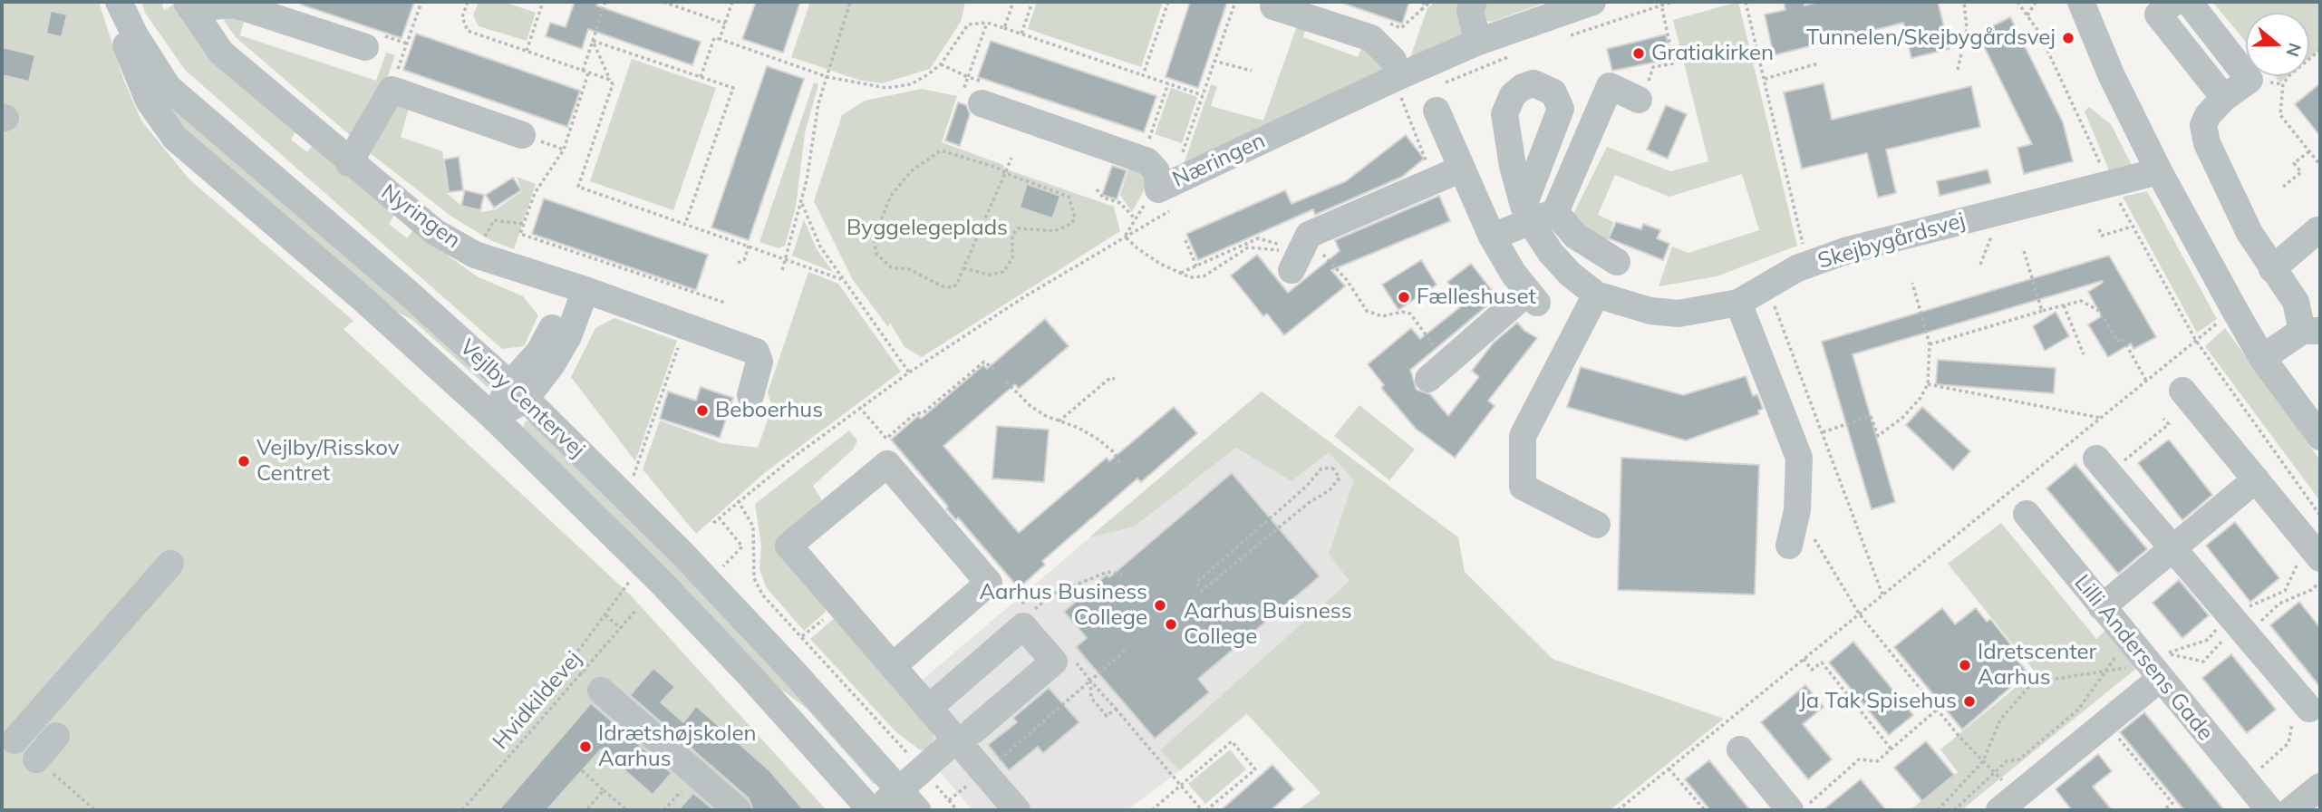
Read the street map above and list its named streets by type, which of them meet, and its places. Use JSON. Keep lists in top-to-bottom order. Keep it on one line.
{"streets":{"street":["Næringen","Nyringen","Skejbygårdsvej","Vejlby Centervej","Lilli Andersens Gade"],"path":["Hvidkildevej"]},"parks":["Byggelegeplads"],"places":["Tunnelen/Skejbygårdsvej","Gratiakirken","Fælleshuset","Beboerhus","Vejlby/Risskov Centret","Aarhus Business College","Aarhus Buisness College","Idretscenter Aarhus","Ja Tak Spisehus","Idrætshøjskolen Aarhus"],"north":"right"}
